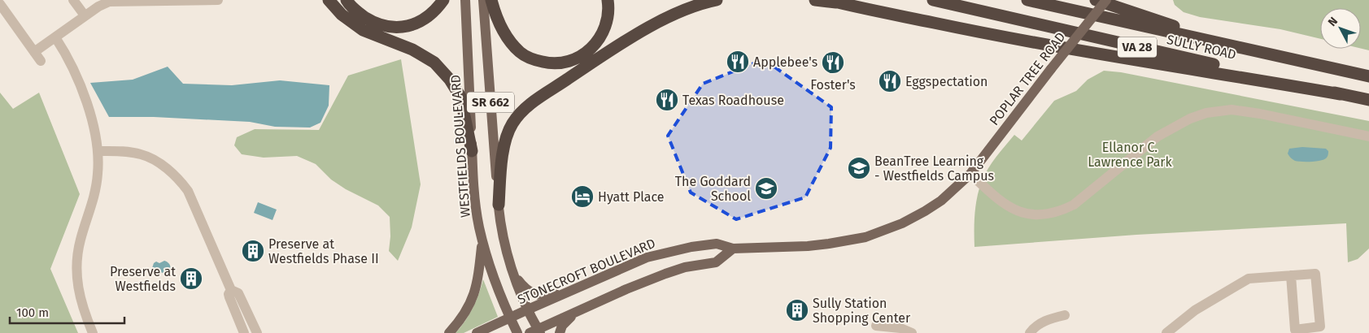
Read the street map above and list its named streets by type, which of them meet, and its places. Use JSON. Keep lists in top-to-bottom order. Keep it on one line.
{"streets":{"highway":["VA 28","SULLY ROAD"],"main road":["POPLAR TREE ROAD","SR 662","WESTFIELDS BOULEVARD","STONECROFT BOULEVARD"]},"crossings":[["POPLAR TREE ROAD","STONECROFT BOULEVARD"],["SR 662","STONECROFT BOULEVARD"],["WESTFIELDS BOULEVARD","STONECROFT BOULEVARD"]],"parks":["Ellanor C. Lawrence Park"],"places":{"restaurant":["Applebee's","Foster's","Eggspectation","Texas Roadhouse"],"school or university":["BeanTree Learning - Westfields Campus","The Goddard School"],"hotel":["Hyatt Place"],"building":["Preserve at Westfields Phase II","Preserve at Westfields","Sully Station Shopping Center"]},"scale_bar":"100 m","north":"top left"}
